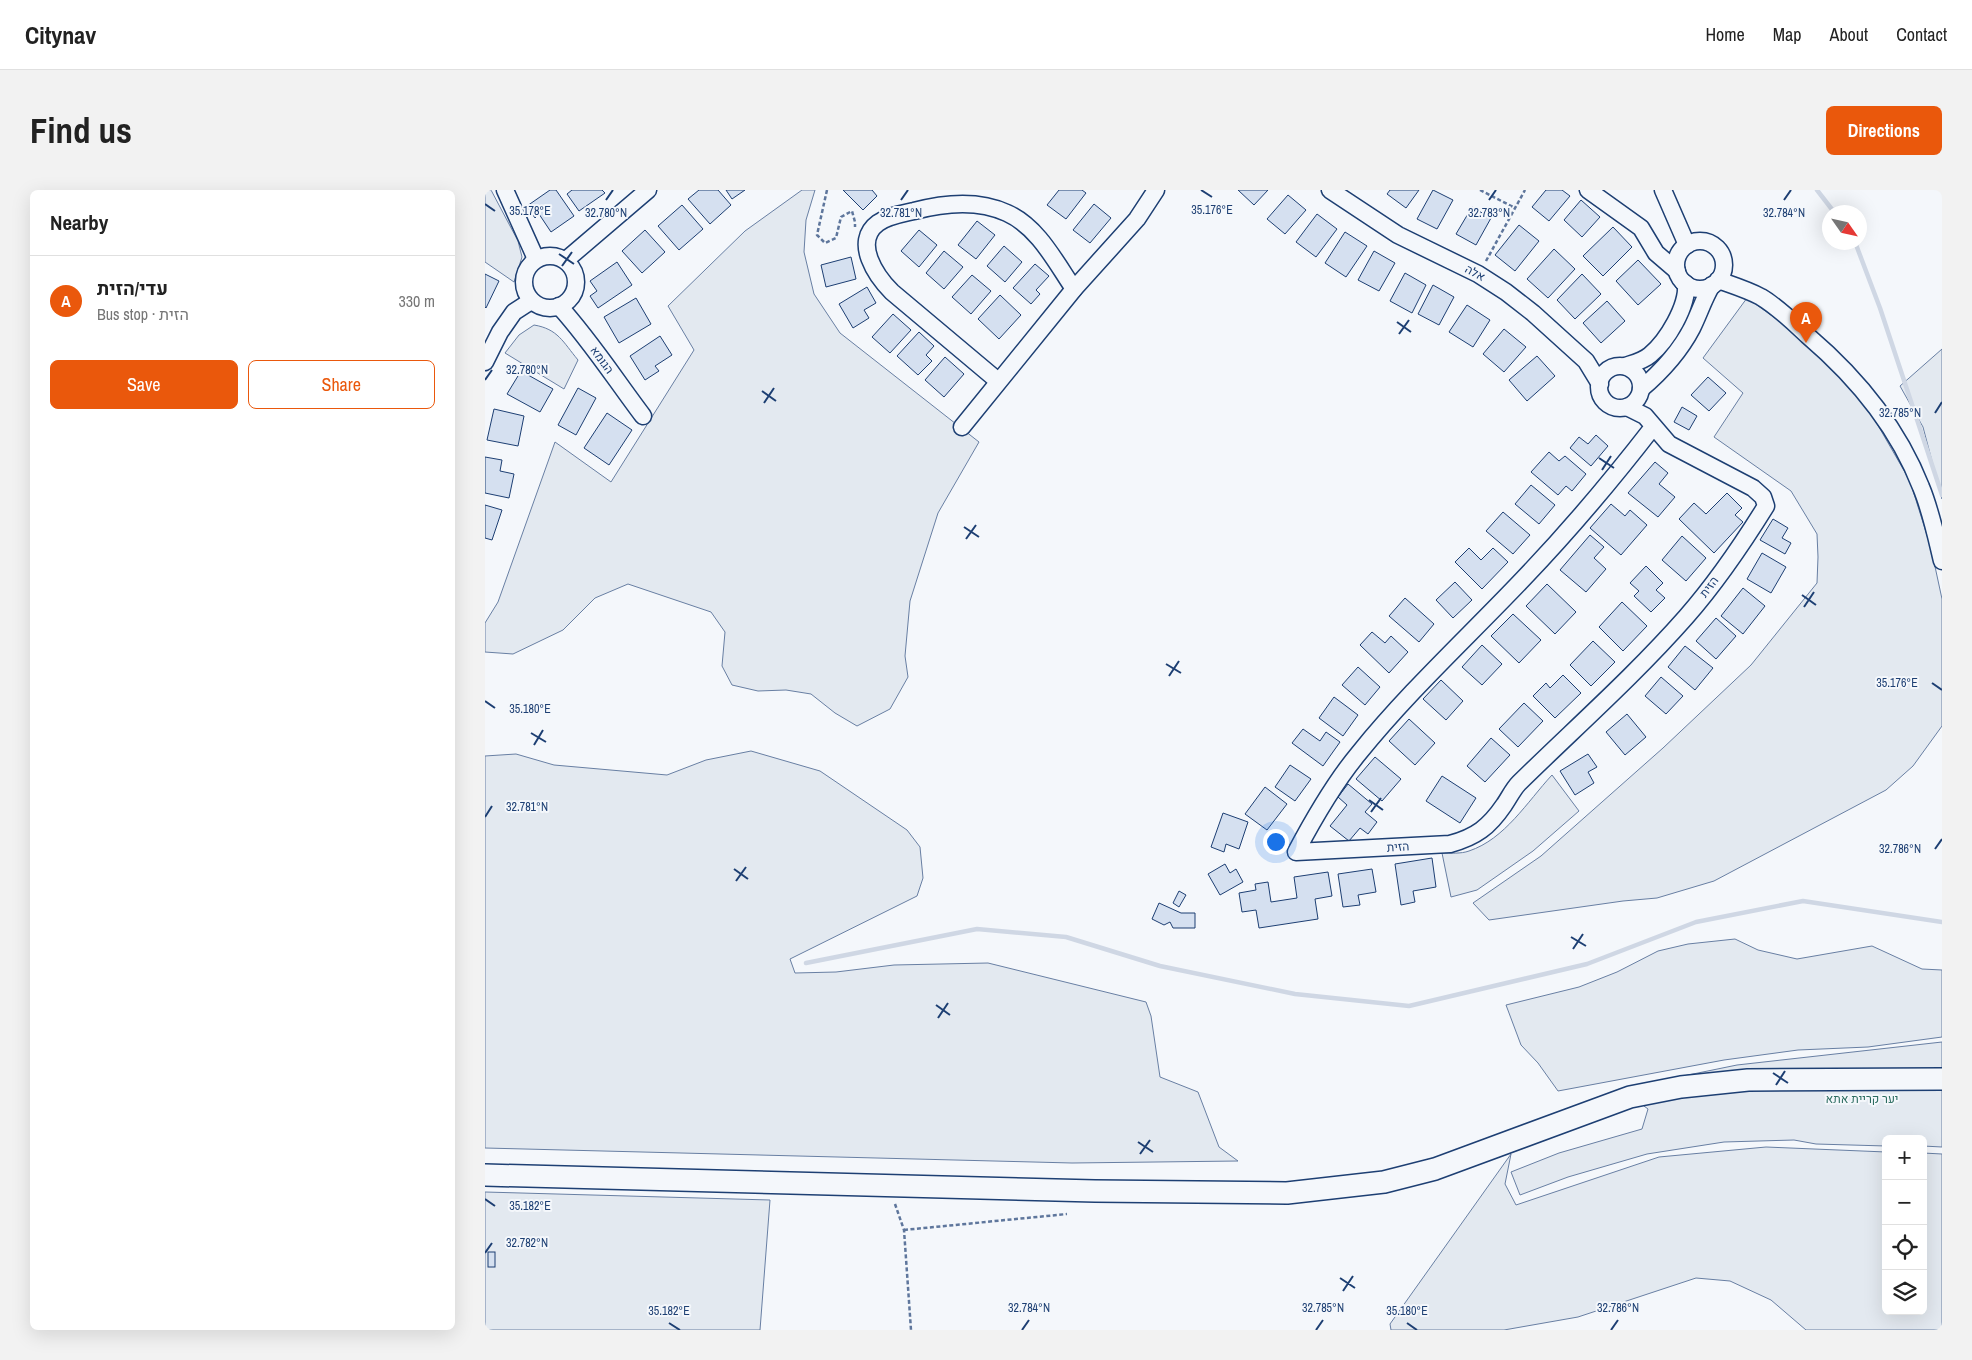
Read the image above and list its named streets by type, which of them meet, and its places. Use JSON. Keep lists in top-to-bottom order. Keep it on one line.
{"streets":{"street":["אלה","הגומא","הזית"]},"crossings":[["אלה","הזית"]],"parks":["יער קריית אתא"],"north":"bottom right","page":{"header":"Citynav","nav":["Home","Map","About","Contact"],"buttons":["Directions",["Save","Share"]],"title":"Find us","heading":"Nearby","list":[{"mark":"A","name":"עדי/הזית","note":"Bus stop · הזית","value":"330 m"}],"pins":"A","map_buttons":["+","−"]},"coordinates":["35.176°E","35.178°E","32.780°N","32.781°N","32.783°N","32.784°N","32.785°N","35.180°E","32.786°N","35.182°E","32.782°N"]}
